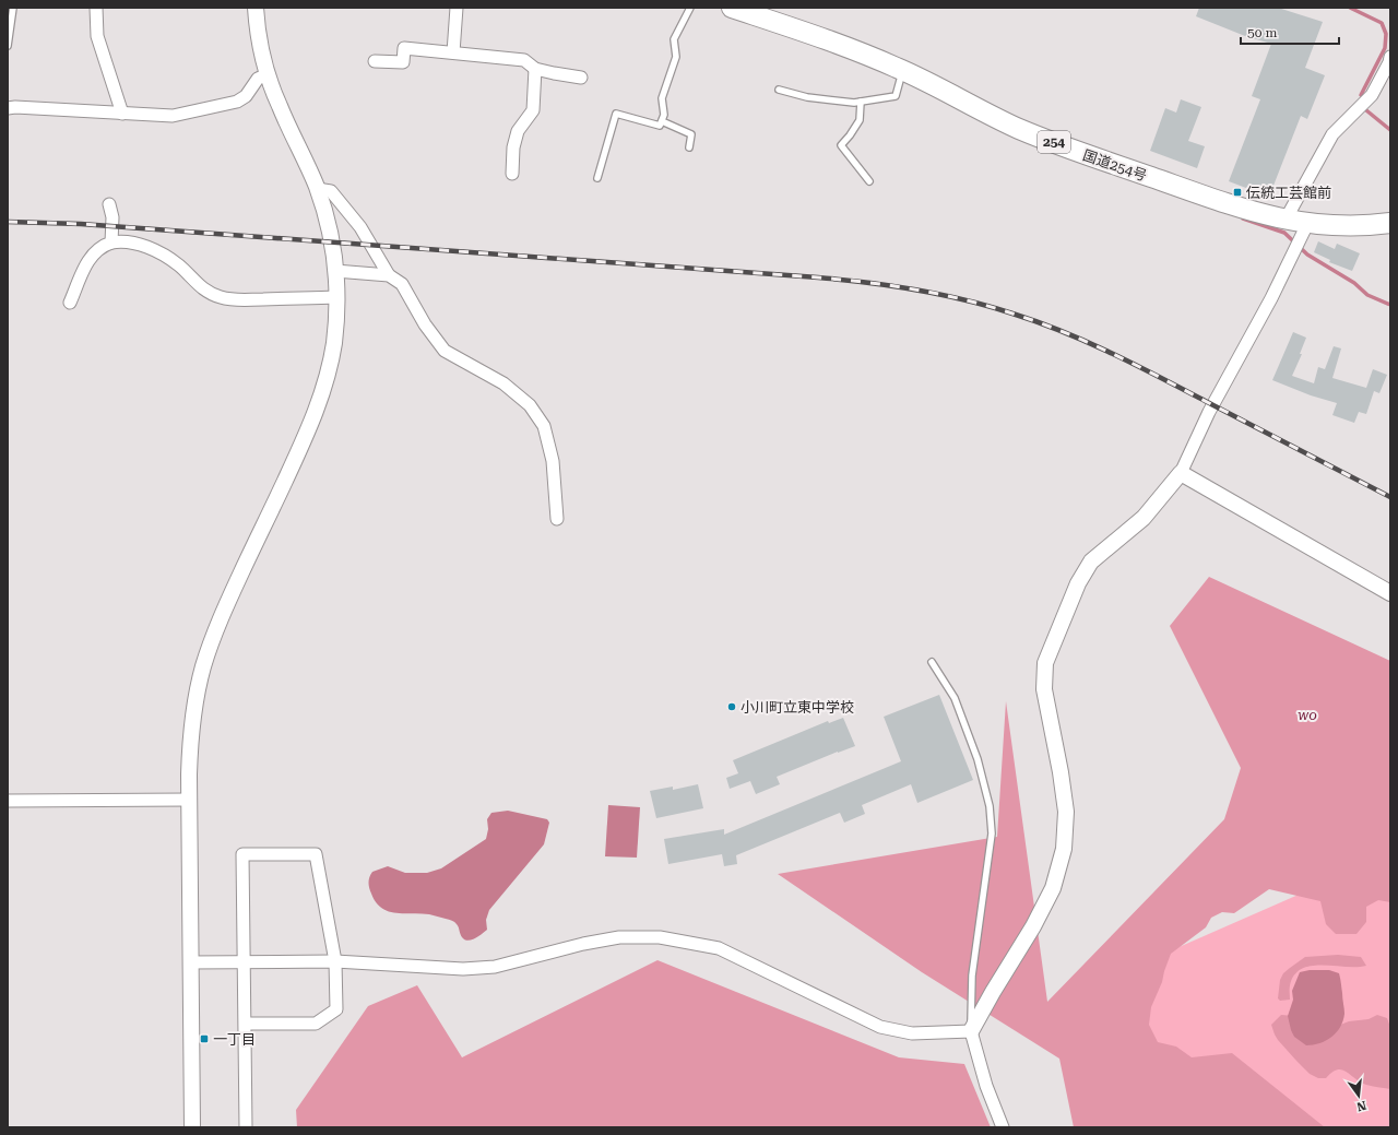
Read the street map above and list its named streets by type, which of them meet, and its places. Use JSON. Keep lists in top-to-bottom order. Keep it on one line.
{"streets":{"highway":["254","国道254号"]},"parks":["wo"],"places":{"transit":["伝統工芸館前","一丁目"],"other":["小川町立東中学校"]},"scale_bar":"50 m","north":"bottom"}
